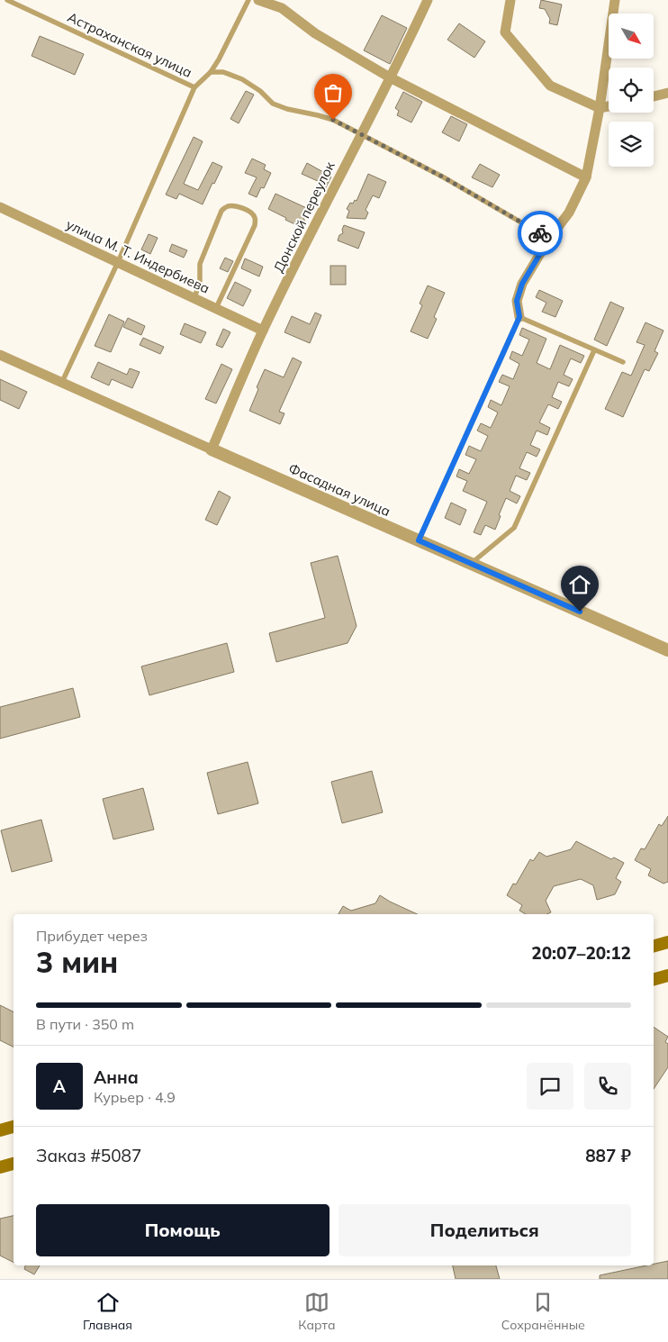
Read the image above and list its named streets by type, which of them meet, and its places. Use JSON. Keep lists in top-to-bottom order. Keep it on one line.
{"streets":{"street":["Донской переулок","улица М. Т. Индербиева","Фасадная улица"],"lane":["Астраханская улица"]},"crossings":[["Астраханская улица","Донской переулок"],["Донской переулок","улица М. Т. Индербиева"],["Донской переулок","Фасадная улица"]],"north":"bottom right","page":{"heading":["3 мин","Прибудет через","20:07–20:12"],"panel":["Анна","Курьер · 4.9","Заказ #5087","887 ₽"],"bar":"В пути · 350 m","round":"А","buttons":["Помощь","Поделиться"],"tabs":["Главная","Карта","Сохранённые"]}}
